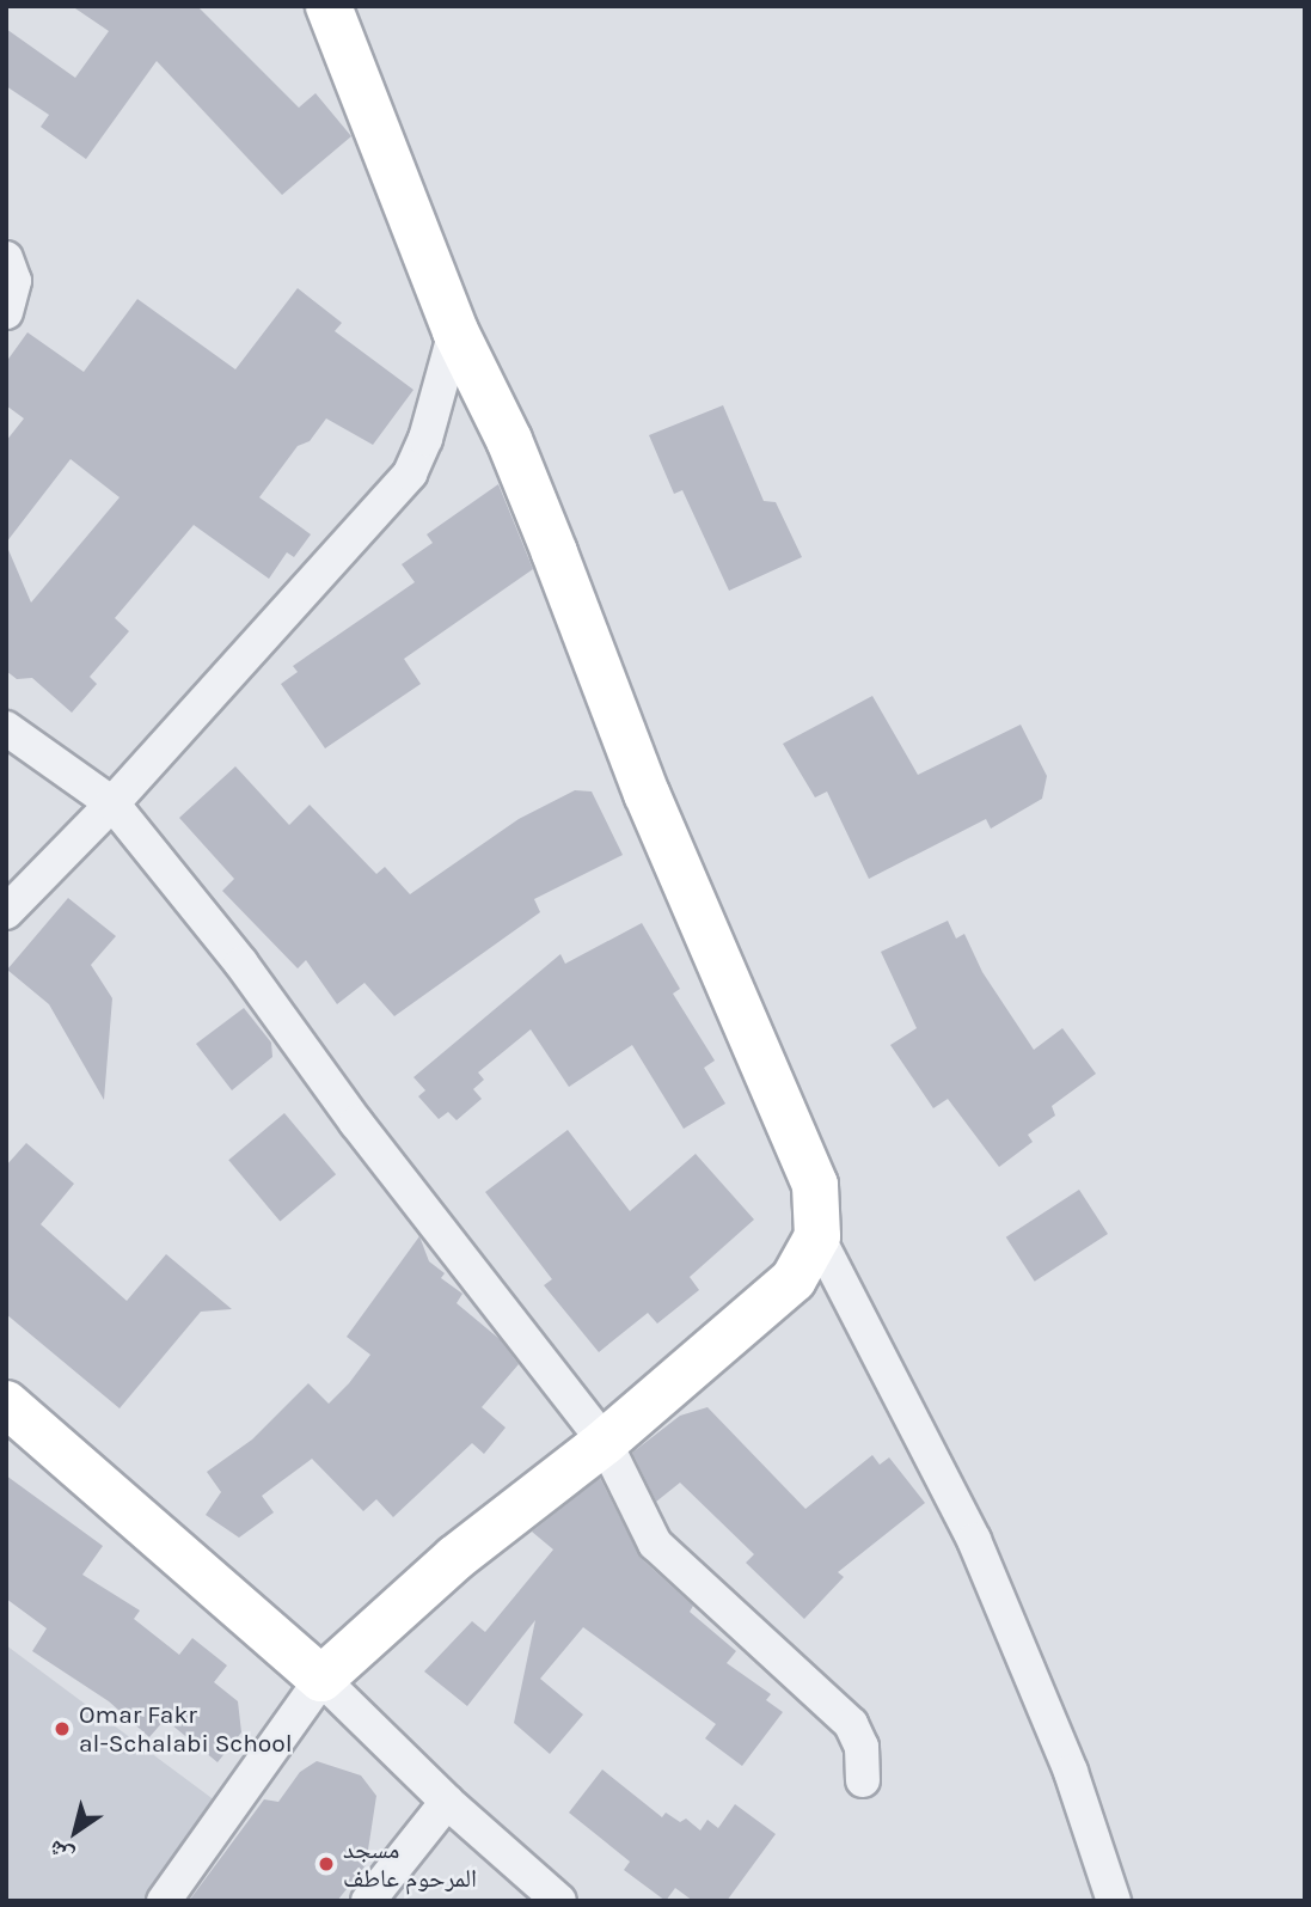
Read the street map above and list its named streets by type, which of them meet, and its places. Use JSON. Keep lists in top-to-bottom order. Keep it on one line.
{"places":["Omar Fakr al-Schalabi School","مسجد المرحوم عاطف"],"north":"bottom left"}
